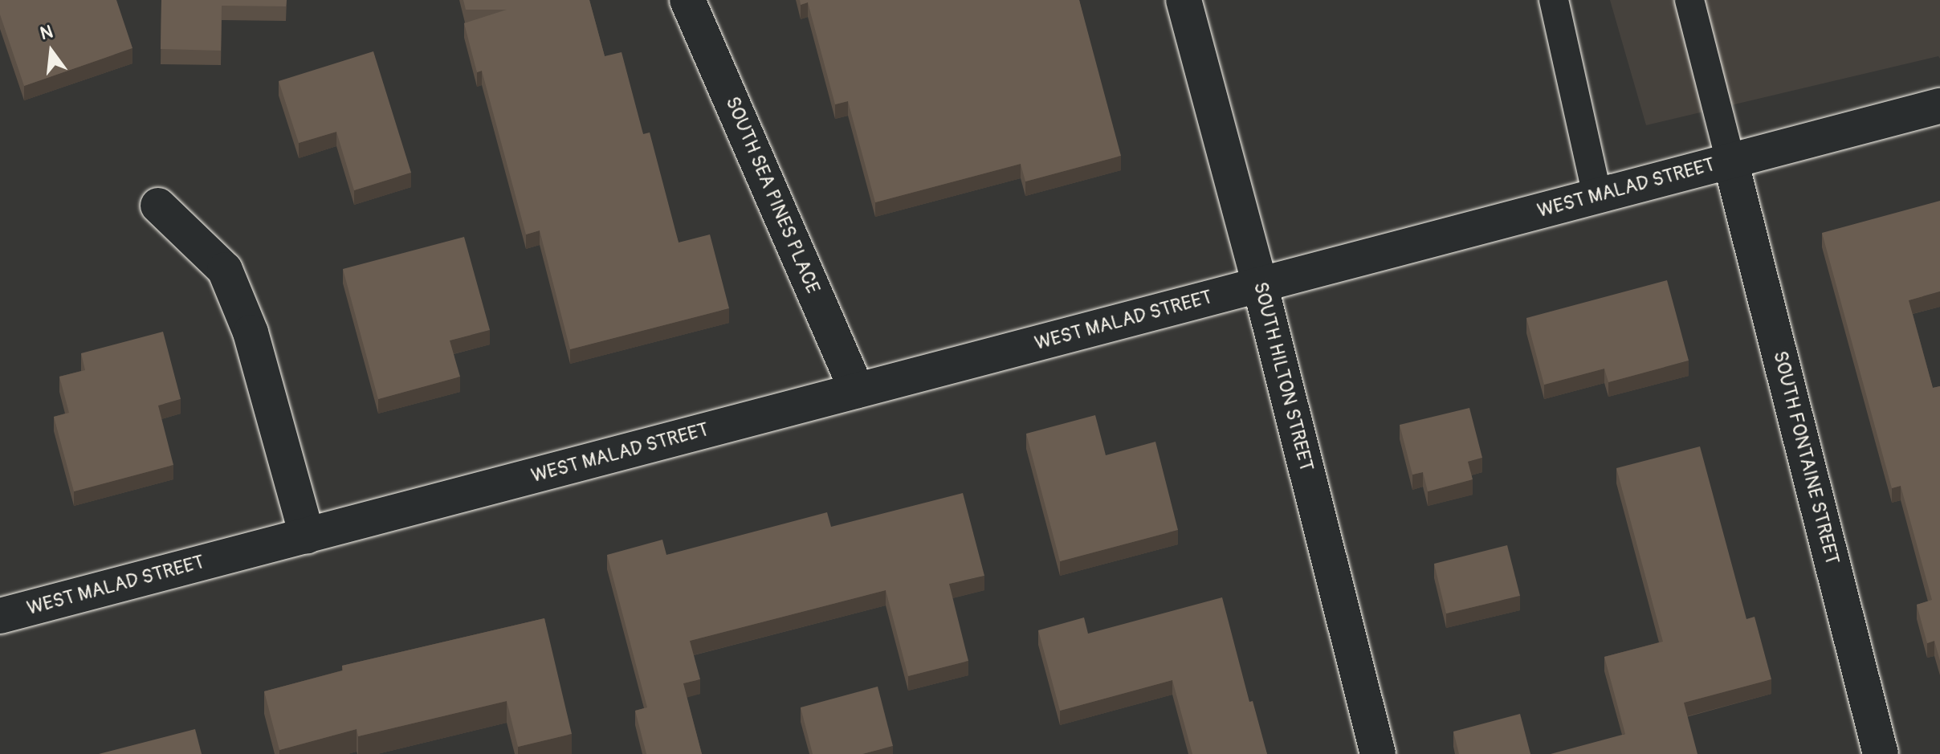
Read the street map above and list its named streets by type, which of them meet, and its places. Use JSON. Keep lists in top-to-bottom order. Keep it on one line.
{"streets":{"street":["WEST MALAD STREET","SOUTH SEA PINES PLACE","SOUTH HILTON STREET","SOUTH FONTAINE STREET"]},"crossings":[["WEST MALAD STREET","SOUTH SEA PINES PLACE"],["WEST MALAD STREET","SOUTH HILTON STREET"],["WEST MALAD STREET","SOUTH FONTAINE STREET"]],"north":"top"}
